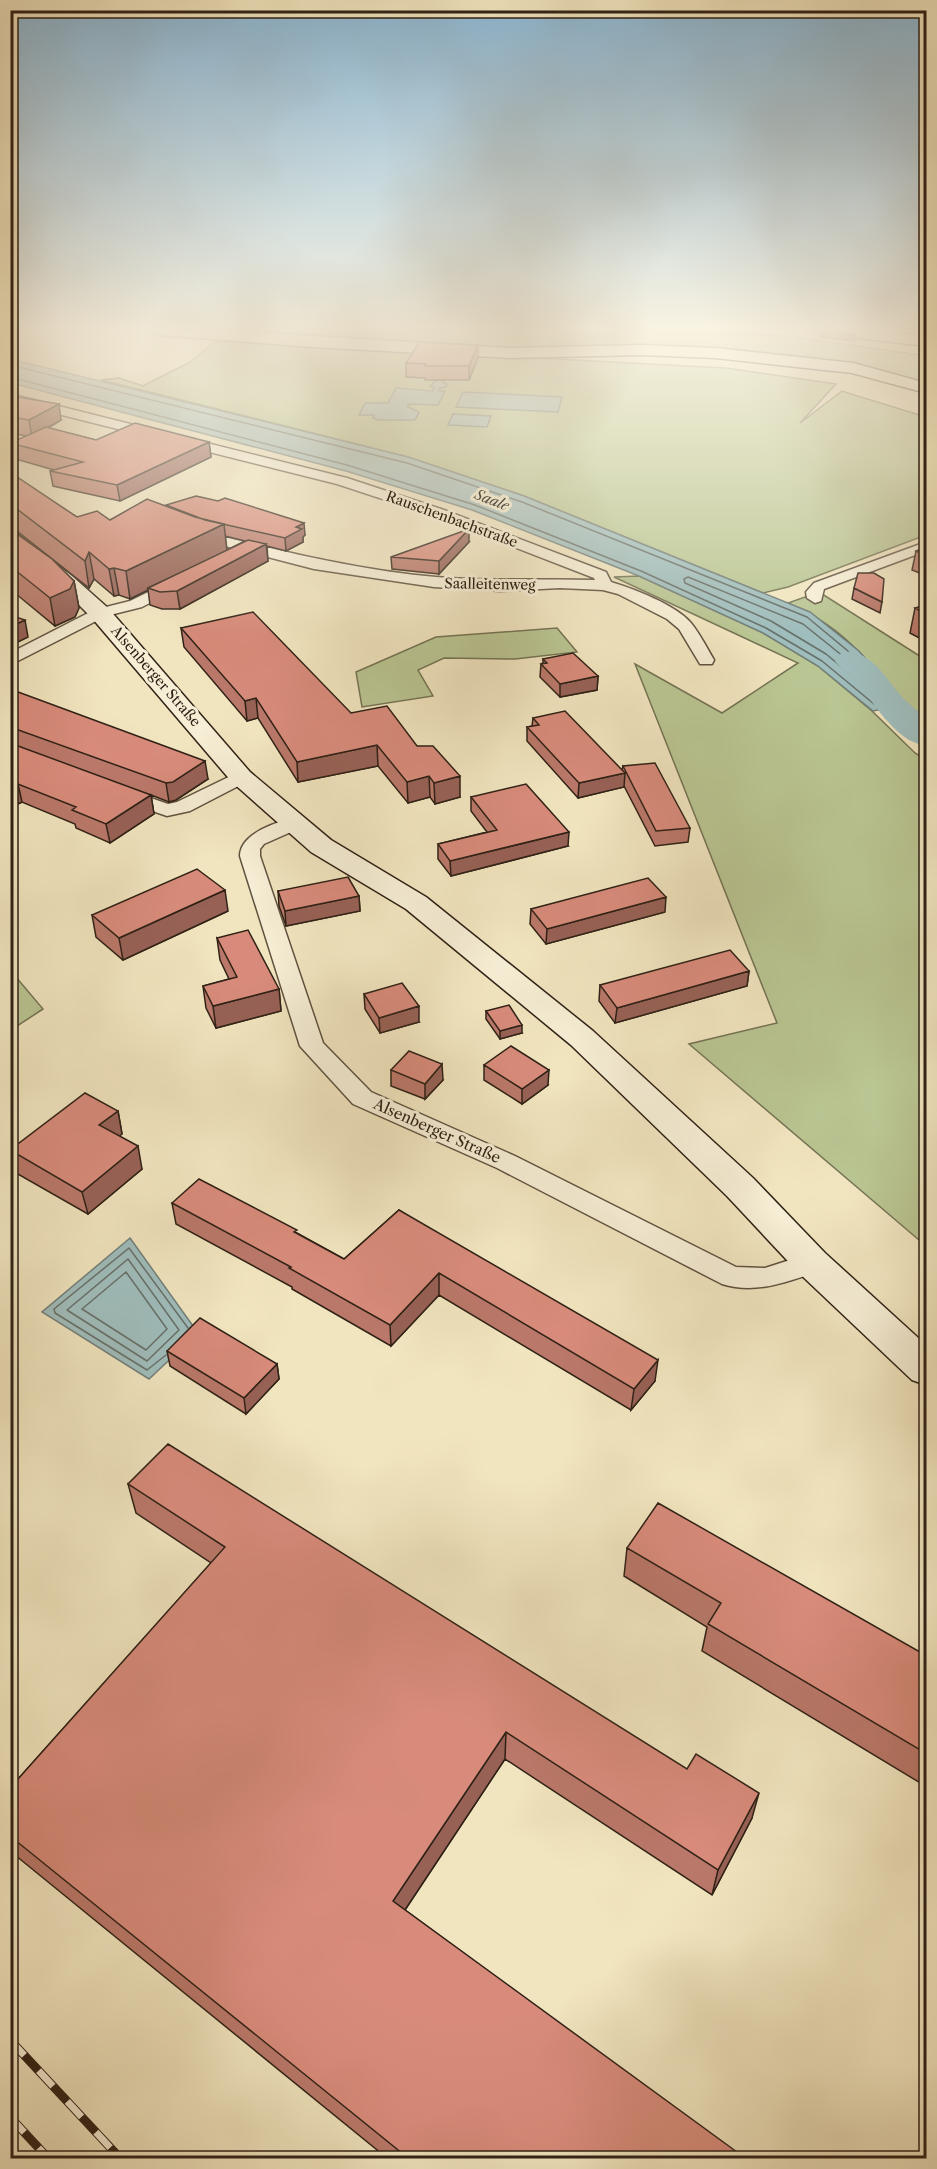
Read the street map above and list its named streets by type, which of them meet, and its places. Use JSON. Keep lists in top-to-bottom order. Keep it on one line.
{"streets":{"street":["Rauschenbachstraße","Saalleitenweg","Alsenberger Straße"]},"crossings":[["Rauschenbachstraße","Saalleitenweg"]],"water":["Saale"]}
